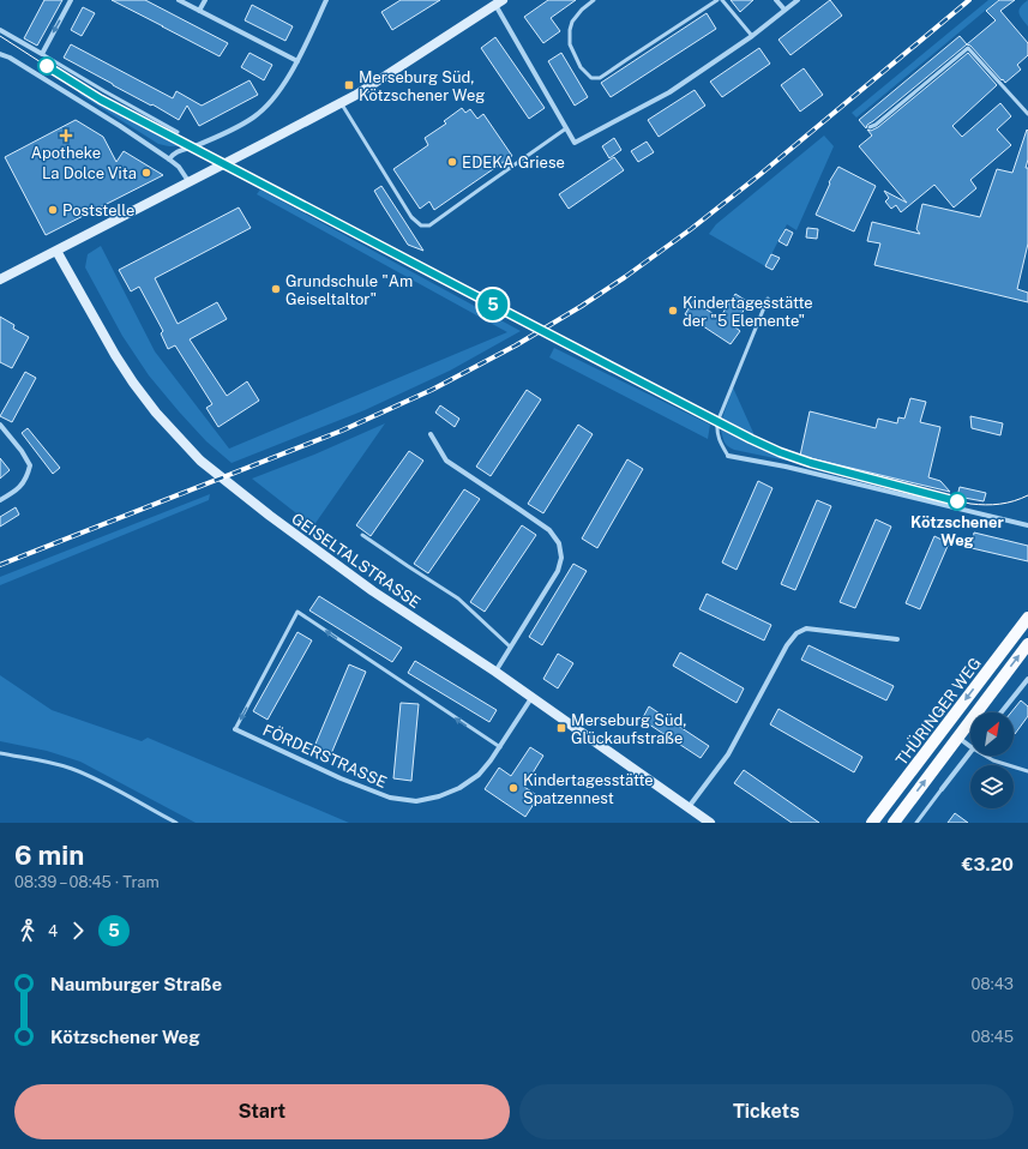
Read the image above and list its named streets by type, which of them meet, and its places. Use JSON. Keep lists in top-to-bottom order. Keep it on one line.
{"streets":{"main road":["THÜRINGER WEG"],"street":["GEISELTALSTRASSE","FÖRDERSTRASSE"]},"crossings":[["GEISELTALSTRASSE","FÖRDERSTRASSE"]],"places":{"transit":["Merseburg Süd, Kötzschener Weg","Merseburg Süd, Glückaufstraße"],"health":["Apotheke"],"other":["EDEKA Griese","La Dolce Vita","Poststelle","Grundschule \"Am Geiseltaltor\"","Kindertagesstätte der \"5 Elemente\"","Kötzschener Weg","Kindertagesstätte Spatzennest"]},"lines":["tram line 5"],"north":"top right","page":{"on_map":"5","heading":["6 min","08:39 – 08:45 · Tram","€3.20"],"legs":["4","5"],"list":[{"name":"Naumburger Straße","value":"08:43"},{"name":"Kötzschener Weg","value":"08:45"}],"buttons":["Start","Tickets"]}}
